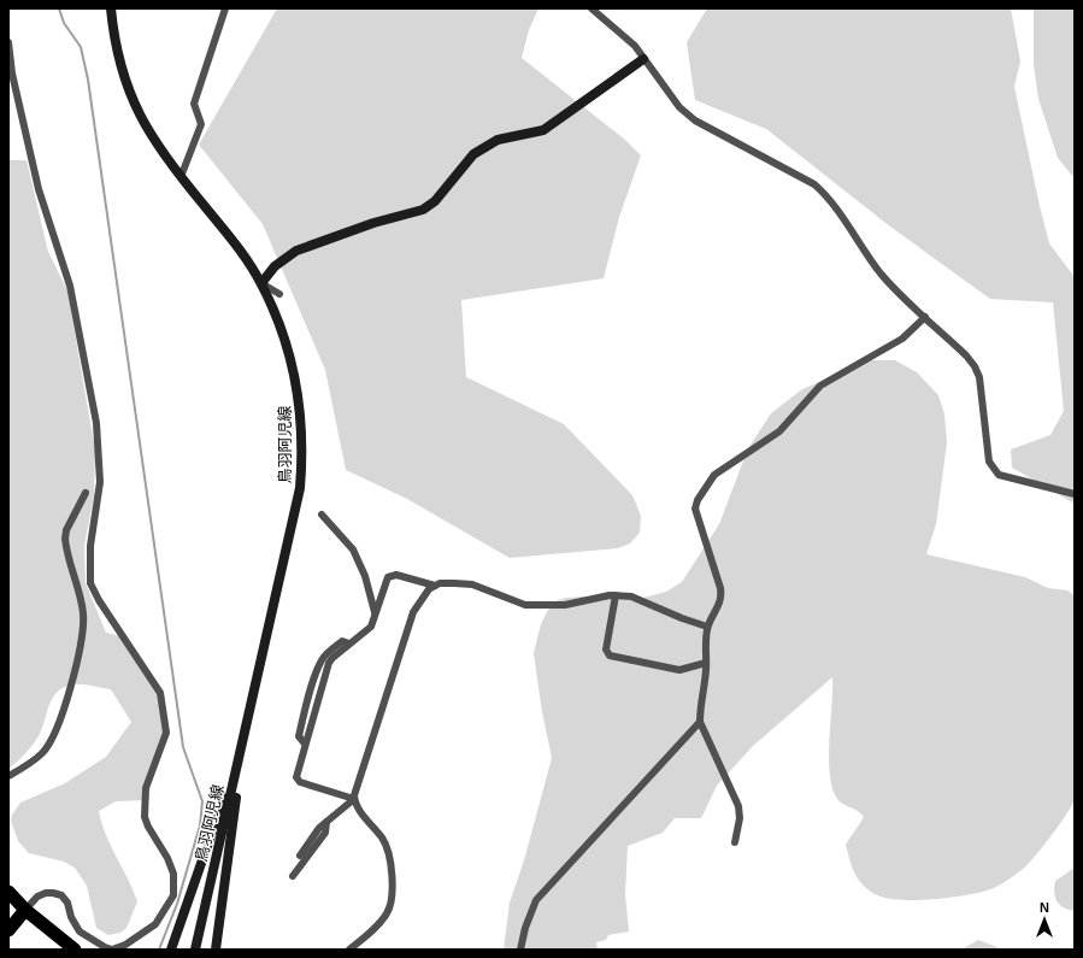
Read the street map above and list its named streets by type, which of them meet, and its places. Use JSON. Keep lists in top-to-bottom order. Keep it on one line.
{"streets":{"main road":["鳥羽阿児線"]},"north":"top"}
